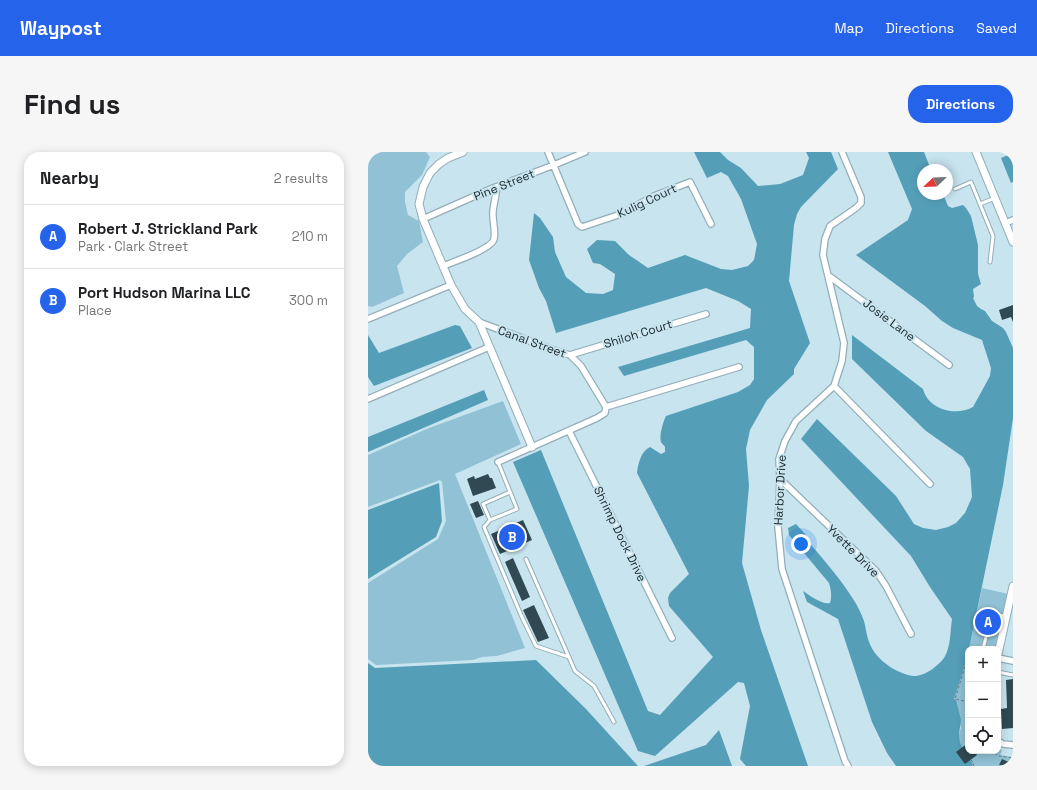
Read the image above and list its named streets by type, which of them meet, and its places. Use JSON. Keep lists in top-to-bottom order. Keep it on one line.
{"streets":{"street":["Pine Street","Kulig Court","Josie Lane","Shiloh Court","Canal Street","Harbor Drive","Shrimp Dock Drive","Yvette Drive"]},"crossings":[["Pine Street","Kulig Court"],["Josie Lane","Harbor Drive"],["Shiloh Court","Canal Street"],["Harbor Drive","Yvette Drive"]],"north":"bottom left","page":{"header":"Waypost","nav":["Map","Directions","Saved"],"buttons":"Directions","title":"Find us","heading":["Nearby","2 results"],"list":[{"mark":"A","name":"Robert J. Strickland Park","note":"Park · Clark Street","value":"210 m"},{"mark":"B","name":"Port Hudson Marina LLC","note":"Place","value":"300 m"}],"pins":["B","A"],"map_buttons":["+","−"]}}
